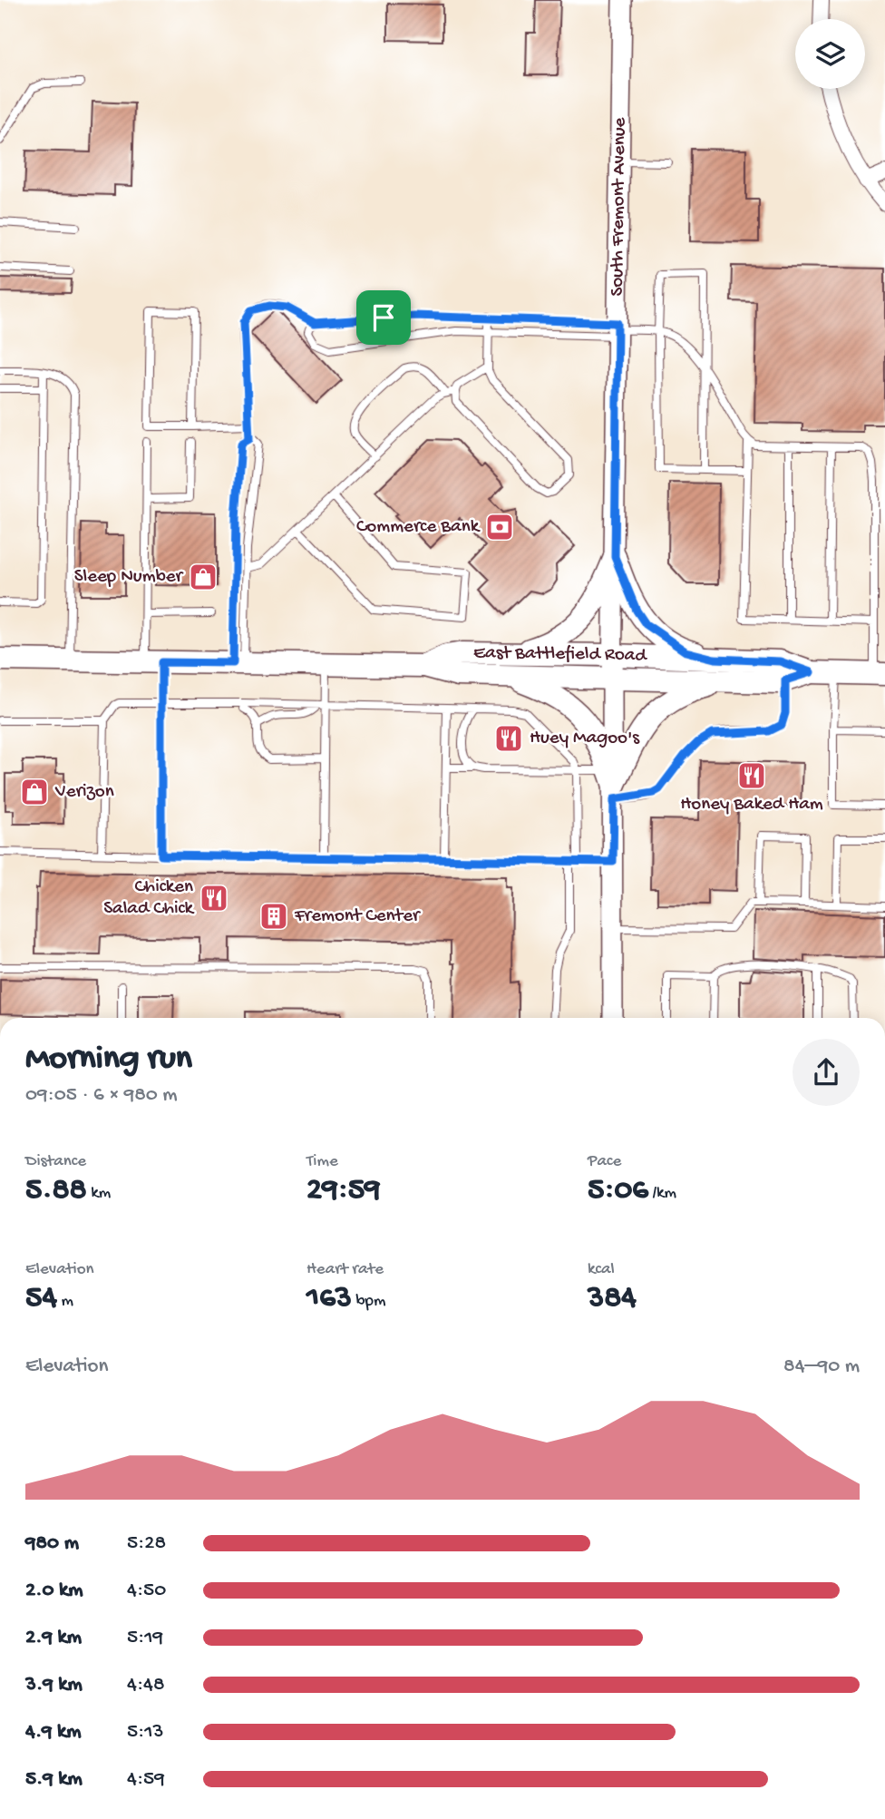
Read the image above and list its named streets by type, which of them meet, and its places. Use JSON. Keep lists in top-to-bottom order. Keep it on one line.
{"streets":{"main road":["South Fremont Avenue","East Battlefield Road"]},"crossings":[["South Fremont Avenue","East Battlefield Road"]],"places":{"bank":["Commerce Bank"],"shop":["Sleep Number","Verizon"],"restaurant":["Huey Magoo's","Honey Baked Ham","Chicken Salad Chick"],"building":["Fremont Center"]},"page":{"heading":["Morning run","09:05 · 6 × 980 m"],"stats":[["Distance","5.88 km"],["Time","29:59"],["Pace","5:06 /km"],["Elevation","54 m"],["Heart rate","163 bpm"],["kcal","384"]],"chart":["Elevation","84–90 m"],"list":[{"name":"980 m","note":"5:28"},{"name":"2.0 km","note":"4:50"},{"name":"2.9 km","note":"5:19"},{"name":"3.9 km","note":"4:48"},{"name":"4.9 km","note":"5:13"},{"name":"5.9 km","note":"4:59"}]}}
